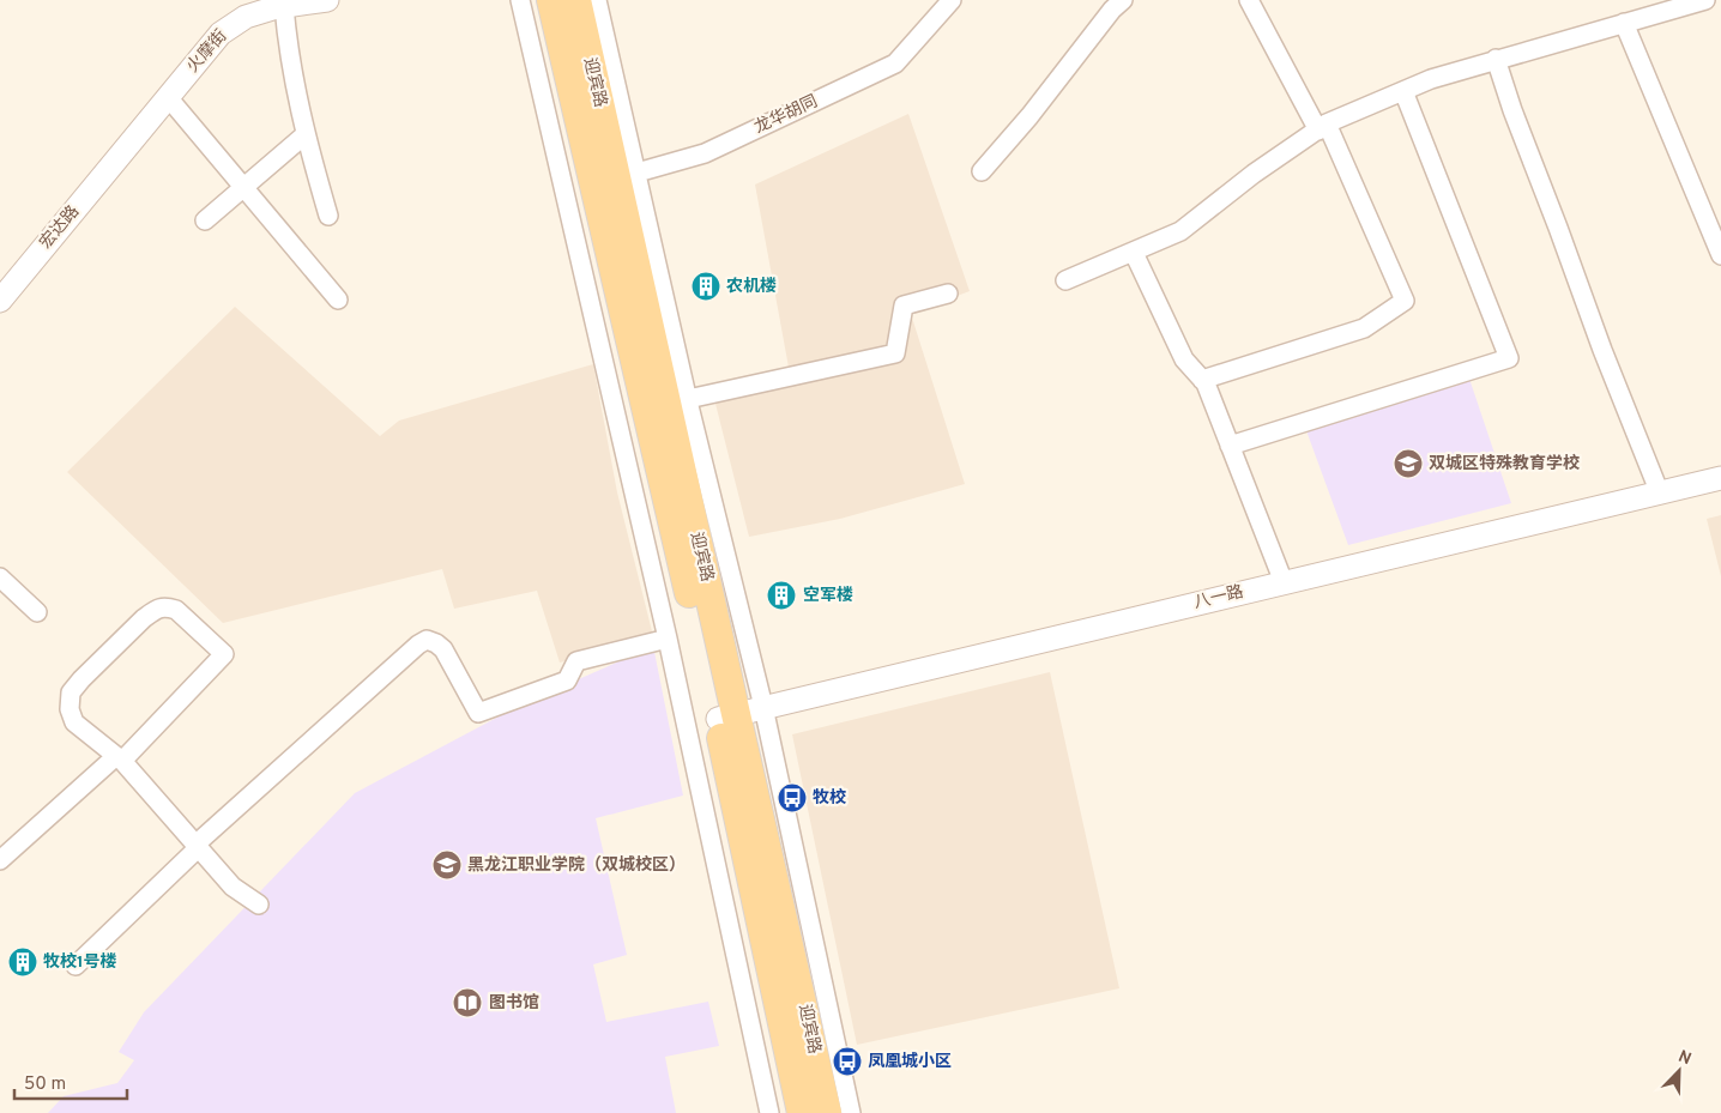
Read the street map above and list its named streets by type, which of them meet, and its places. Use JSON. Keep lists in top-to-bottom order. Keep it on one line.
{"streets":{"main road":["迎宾路"],"street":["火摩街","龙华胡同","宏达路","八一路"]},"crossings":[["火摩街","宏达路"],["迎宾路","龙华胡同"],["迎宾路","八一路"]],"places":{"building":["农机楼","空军楼","牧校1号楼"],"school or university":["双城区特殊教育学校","黑龙江职业学院（双城校区）"],"bus stop":["牧校","凤凰城小区"],"library":["图书馆"]},"scale_bar":"50 m","north":"top right"}
